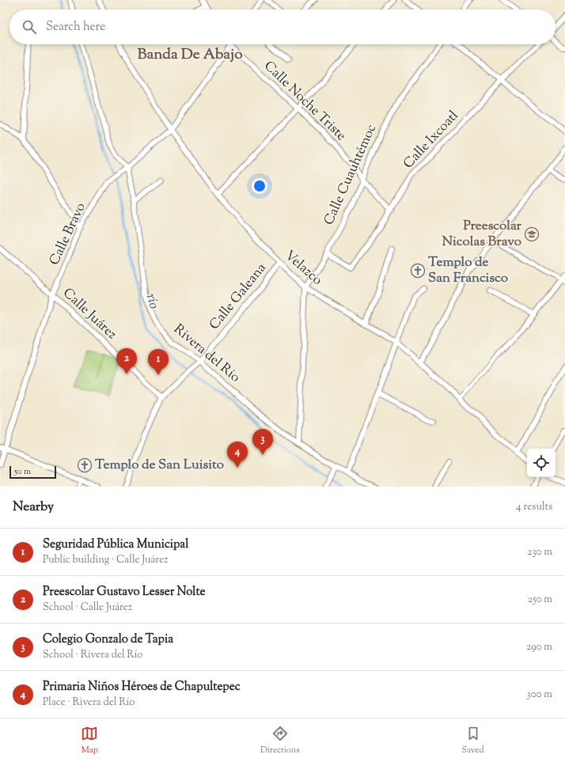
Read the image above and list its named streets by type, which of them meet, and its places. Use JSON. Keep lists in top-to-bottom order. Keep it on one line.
{"streets":{"street":["Calle Noche Triste","Calle Ixcoatl","Calle Cuauhtémoc","Calle Bravo","Velazco","Calle Galeana","Calle Juárez","Rivera del Río"]},"crossings":[["Calle Noche Triste","Calle Ixcoatl"],["Calle Noche Triste","Calle Cuauhtémoc"],["Calle Noche Triste","Calle Bravo"],["Calle Ixcoatl","Calle Cuauhtémoc"],["Calle Cuauhtémoc","Velazco"],["Calle Cuauhtémoc","Rivera del Río"],["Calle Bravo","Velazco"],["Calle Bravo","Calle Juárez"],["Calle Bravo","Rivera del Río"],["Velazco","Calle Galeana"],["Calle Galeana","Calle Juárez"],["Calle Galeana","Rivera del Río"]],"districts":["Banda De Abajo"],"water":["río"],"places":{"school or university":["Preescolar Nicolas Bravo"],"church":["Templo de San Francisco","Templo de San Luisito"]},"scale_bar":"50 m","page":{"search":"Search here","pins":["2","1","3","4"],"scale":"50 m","heading":["Nearby","4 results"],"list":[{"mark":"1","name":"Seguridad Pública Municipal","note":"Public building · Calle Juárez","value":"230 m"},{"mark":"2","name":"Preescolar Gustavo Lesser Nolte","note":"School · Calle Juárez","value":"250 m"},{"mark":"3","name":"Colegio Gonzalo de Tapia","note":"School · Rivera del Río","value":"290 m"},{"mark":"4","name":"Primaria Niños Héroes de Chapultepec","note":"Place · Rivera del Río","value":"300 m"}],"nav":["Map","Directions","Saved"]}}
